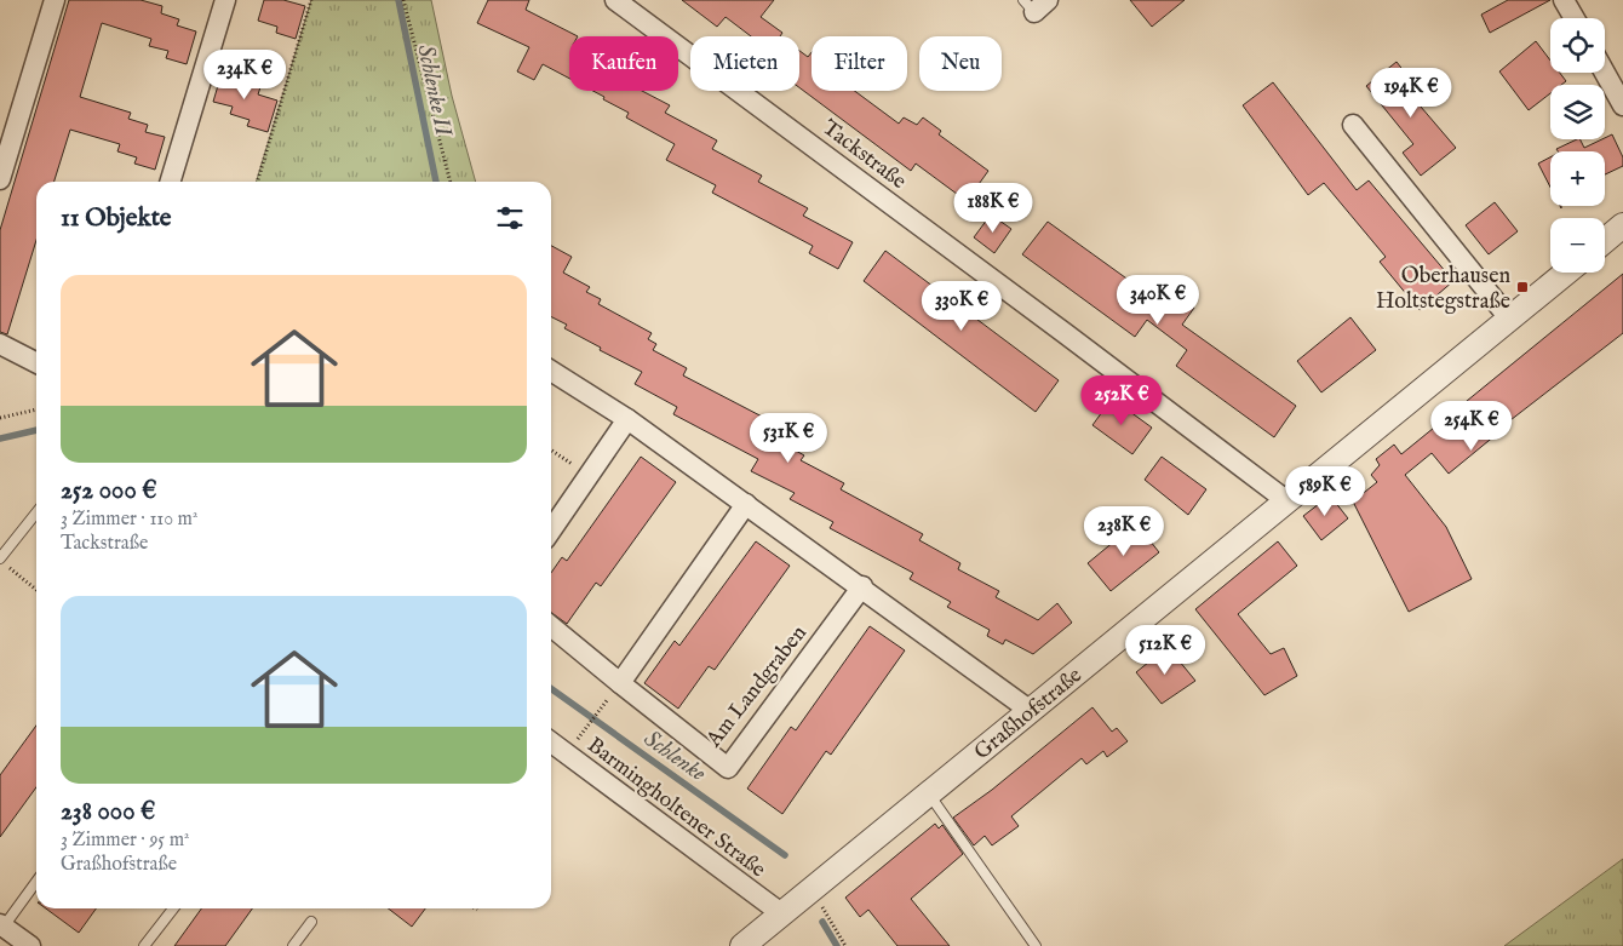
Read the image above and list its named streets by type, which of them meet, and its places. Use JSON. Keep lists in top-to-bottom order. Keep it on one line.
{"streets":{"street":["Tackstraße","Am Landgraben","Graßhofstraße","Barmingholtener Straße"]},"crossings":[["Tackstraße","Graßhofstraße"],["Graßhofstraße","Barmingholtener Straße"]],"water":["Schlenke II","Schlenke"],"places":{"transit":["Oberhausen Holtstegstraße"]},"page":{"map_buttons":["+","−"],"chip":["Kaufen","Mieten","Filter","Neu"],"price":["234K €","194K €","188K €","340K €","330K €","252K €","254K €","531K €","589K €","238K €","512K €"],"heading":"11 Objekte","list":[{"name":"252 000 €","note":"3 Zimmer · 110 m² · Tackstraße"},{"name":"238 000 €","note":"3 Zimmer · 95 m² · Graßhofstraße"}]}}
